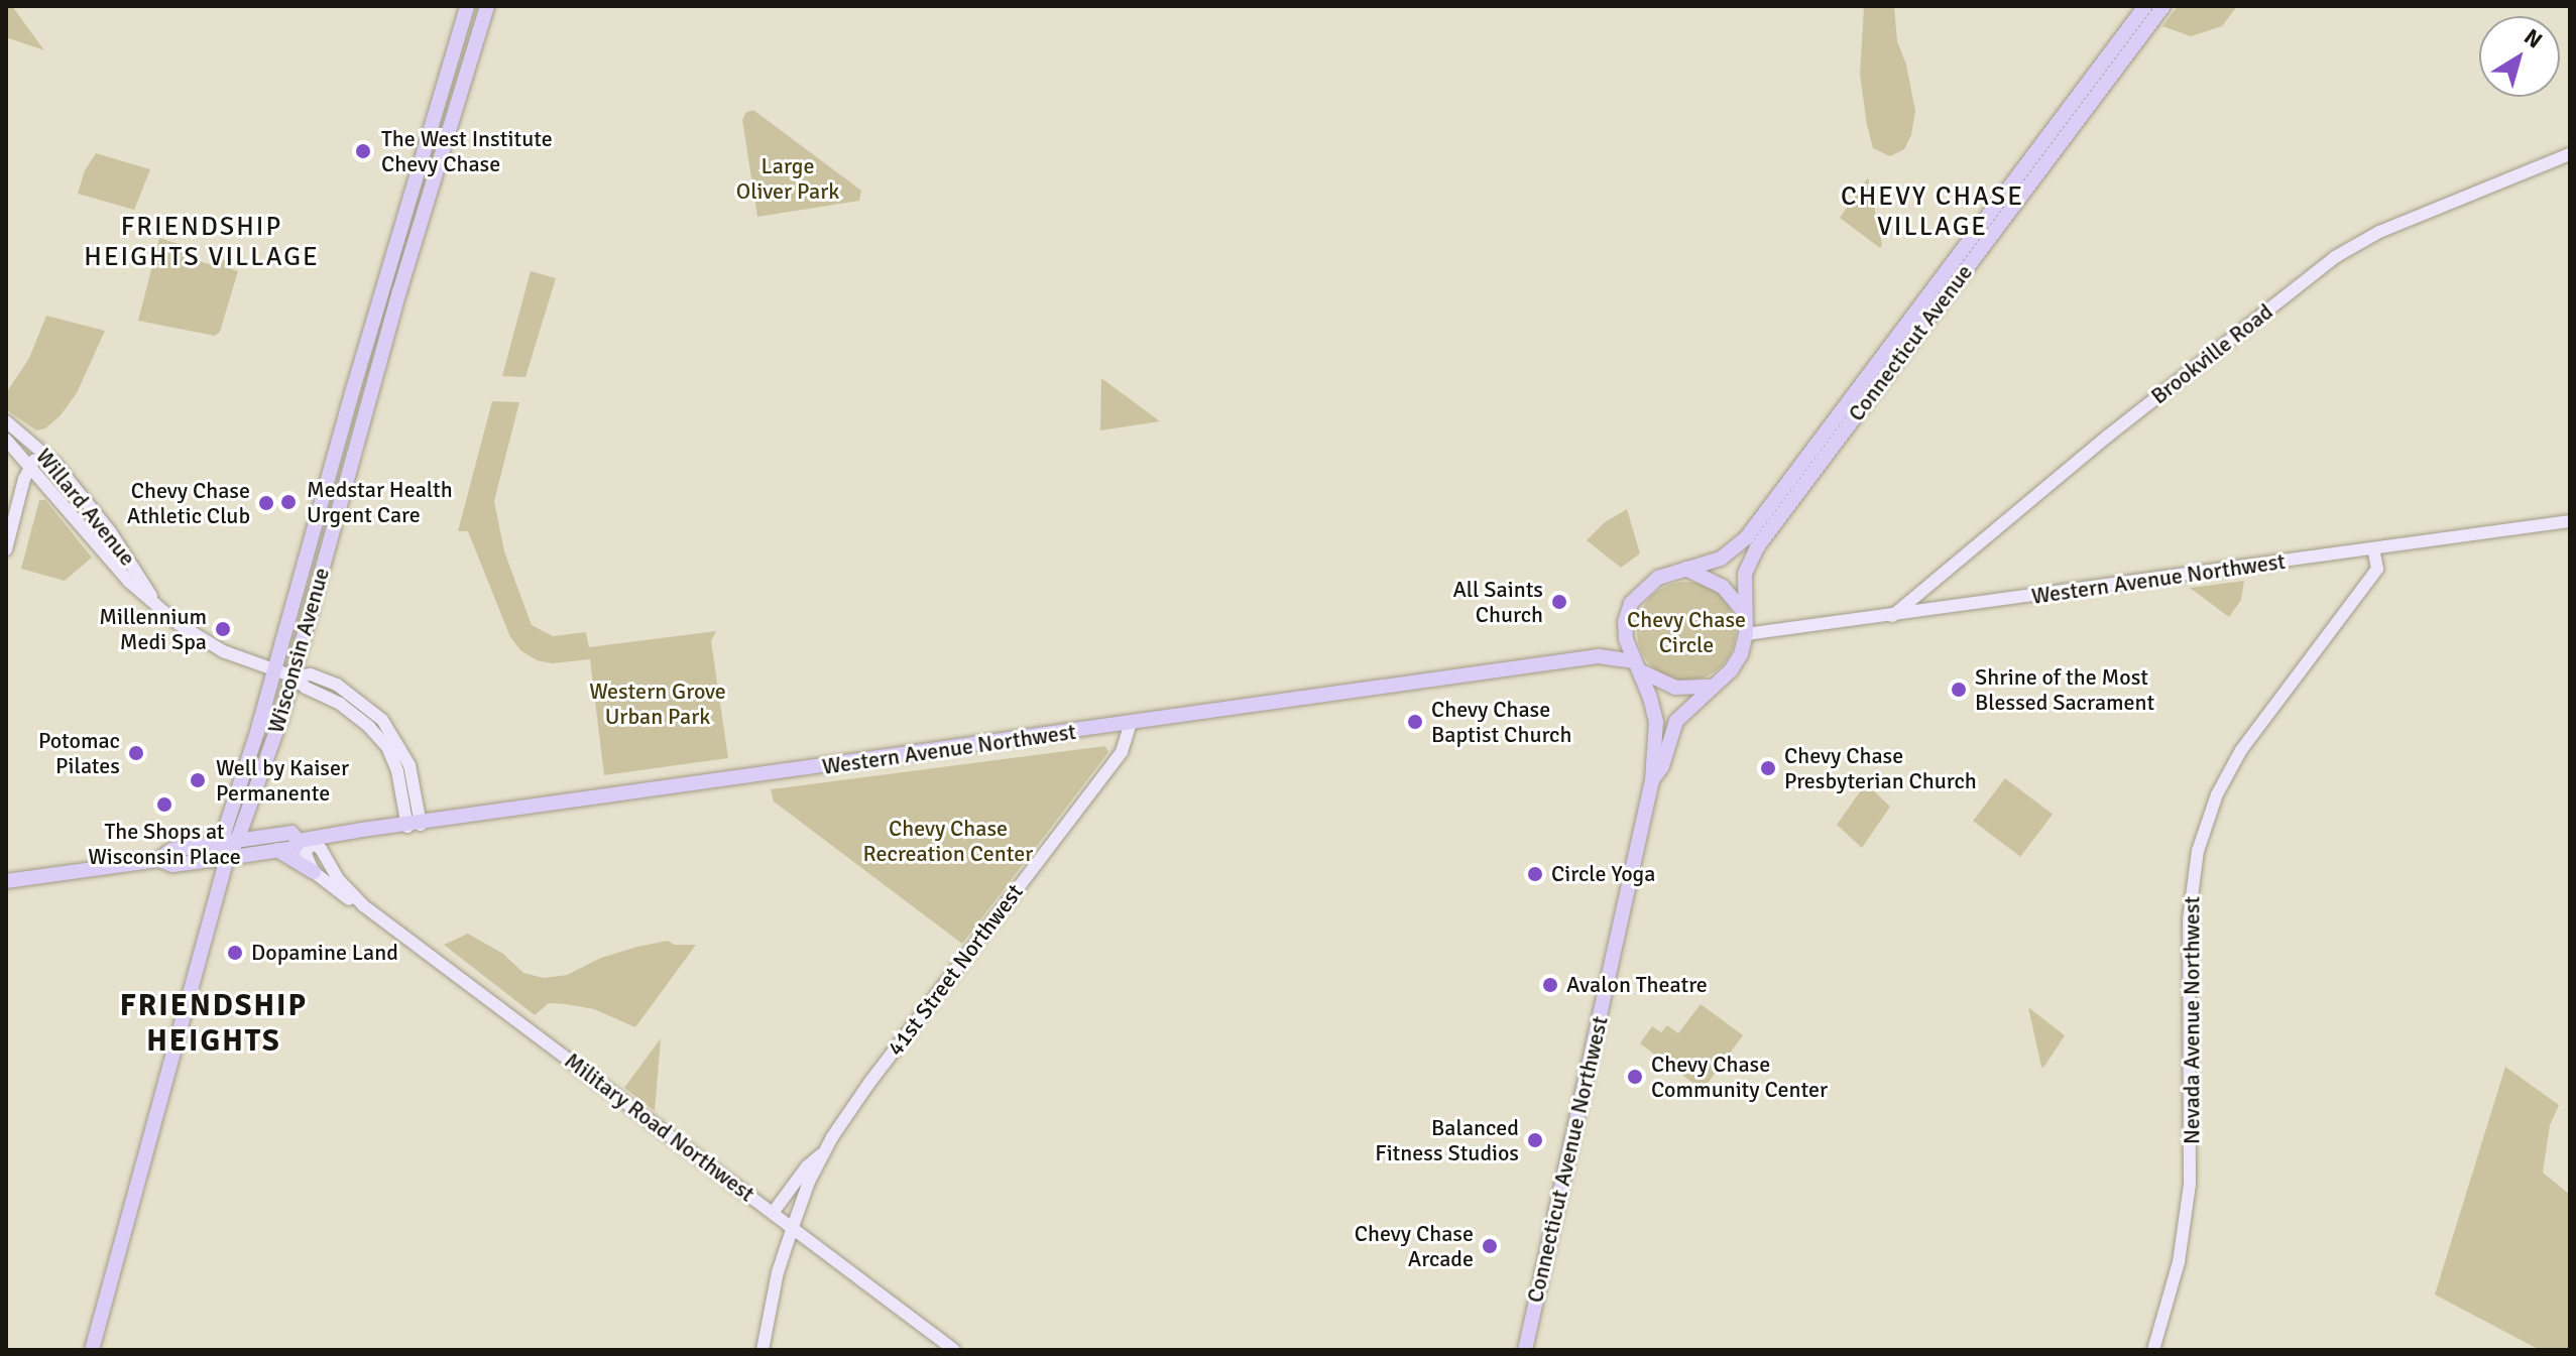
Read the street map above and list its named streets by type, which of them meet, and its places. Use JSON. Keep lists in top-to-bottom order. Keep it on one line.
{"streets":{"main road":["Connecticut Avenue","Brookville Road","Willard Avenue","Western Avenue Northwest","Wisconsin Avenue","41st Street Northwest","Nevada Avenue Northwest","Military Road Northwest","Connecticut Avenue Northwest"]},"crossings":[["Connecticut Avenue","Western Avenue Northwest"],["Connecticut Avenue","Connecticut Avenue Northwest"],["Brookville Road","Western Avenue Northwest"],["Willard Avenue","Wisconsin Avenue"],["Western Avenue Northwest","Wisconsin Avenue"],["Western Avenue Northwest","41st Street Northwest"],["Western Avenue Northwest","Nevada Avenue Northwest"],["Western Avenue Northwest","Military Road Northwest"],["Western Avenue Northwest","Connecticut Avenue Northwest"],["41st Street Northwest","Military Road Northwest"]],"districts":["CHEVY CHASE VILLAGE","FRIENDSHIP HEIGHTS VILLAGE","FRIENDSHIP HEIGHTS"],"parks":["Large Oliver Park","Chevy Chase Circle","Western Grove Urban Park","Chevy Chase Recreation Center"],"places":["The West Institute Chevy Chase","Medstar Health Urgent Care","Chevy Chase Athletic Club","All Saints Church","Millennium Medi Spa","Shrine of the Most Blessed Sacrament","Chevy Chase Baptist Church","Potomac Pilates","Chevy Chase Presbyterian Church","Well by Kaiser Permanente","The Shops at Wisconsin Place","Circle Yoga","Dopamine Land","Avalon Theatre","Chevy Chase Community Center","Balanced Fitness Studios","Chevy Chase Arcade"],"north":"top right"}
